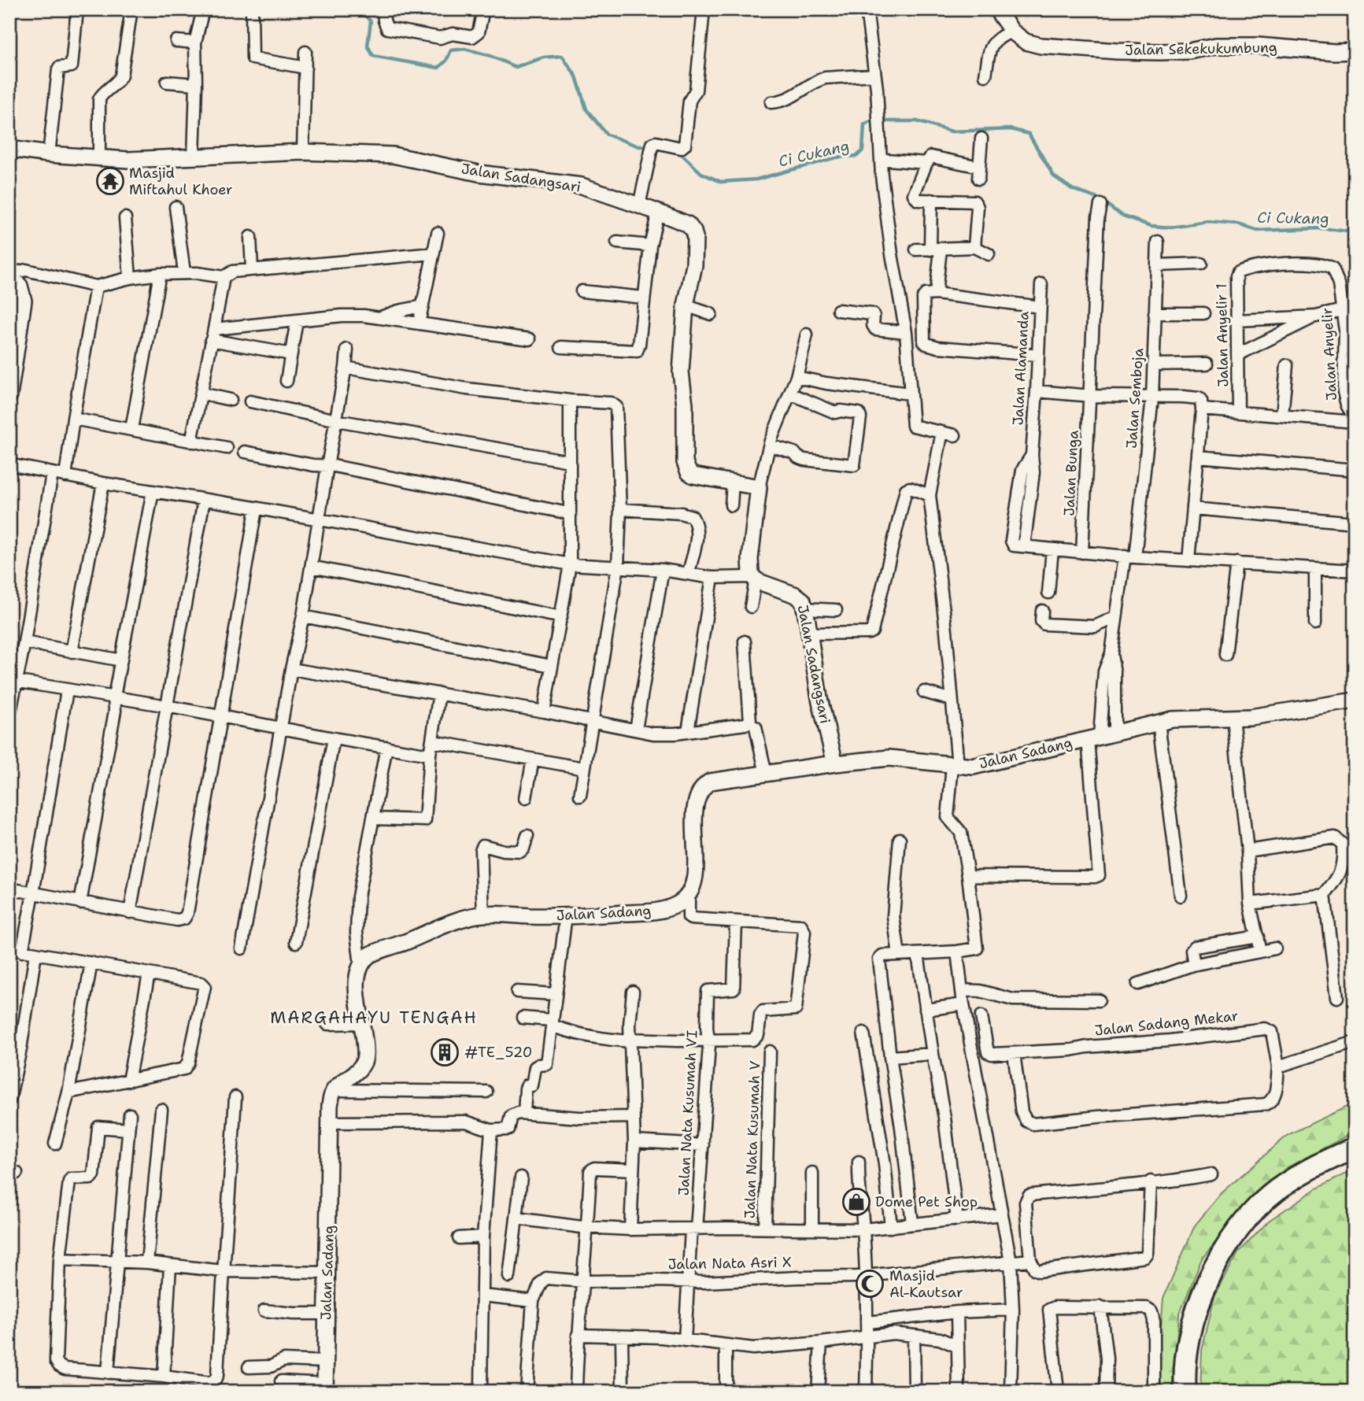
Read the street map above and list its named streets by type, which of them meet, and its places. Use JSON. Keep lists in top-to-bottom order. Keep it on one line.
{"streets":{"street":["Jalan Sekekukumbung","Jalan Sadangsari","Jalan Anyelir 1","Jalan Anyelir","Jalan Alamanda","Jalan Semboja","Jalan Bunga","Jalan Sadang","Jalan Sadang Mekar","Jalan Nata Kusumah VI","Jalan Nata Kusumah V","Jalan Nata Asri X"]},"crossings":[["Jalan Sadangsari","Jalan Sadang"],["Jalan Anyelir 1","Jalan Anyelir"],["Jalan Semboja","Jalan Sadang"],["Jalan Nata Kusumah VI","Jalan Nata Asri X"]],"districts":["MARGAHAYU TENGAH"],"water":["Ci Cukang"],"places":{"temple":["Masjid Miftahul Khoer"],"building":["#TE_520"],"shop":["Dome Pet Shop"],"mosque":["Masjid Al-Kautsar"]}}
